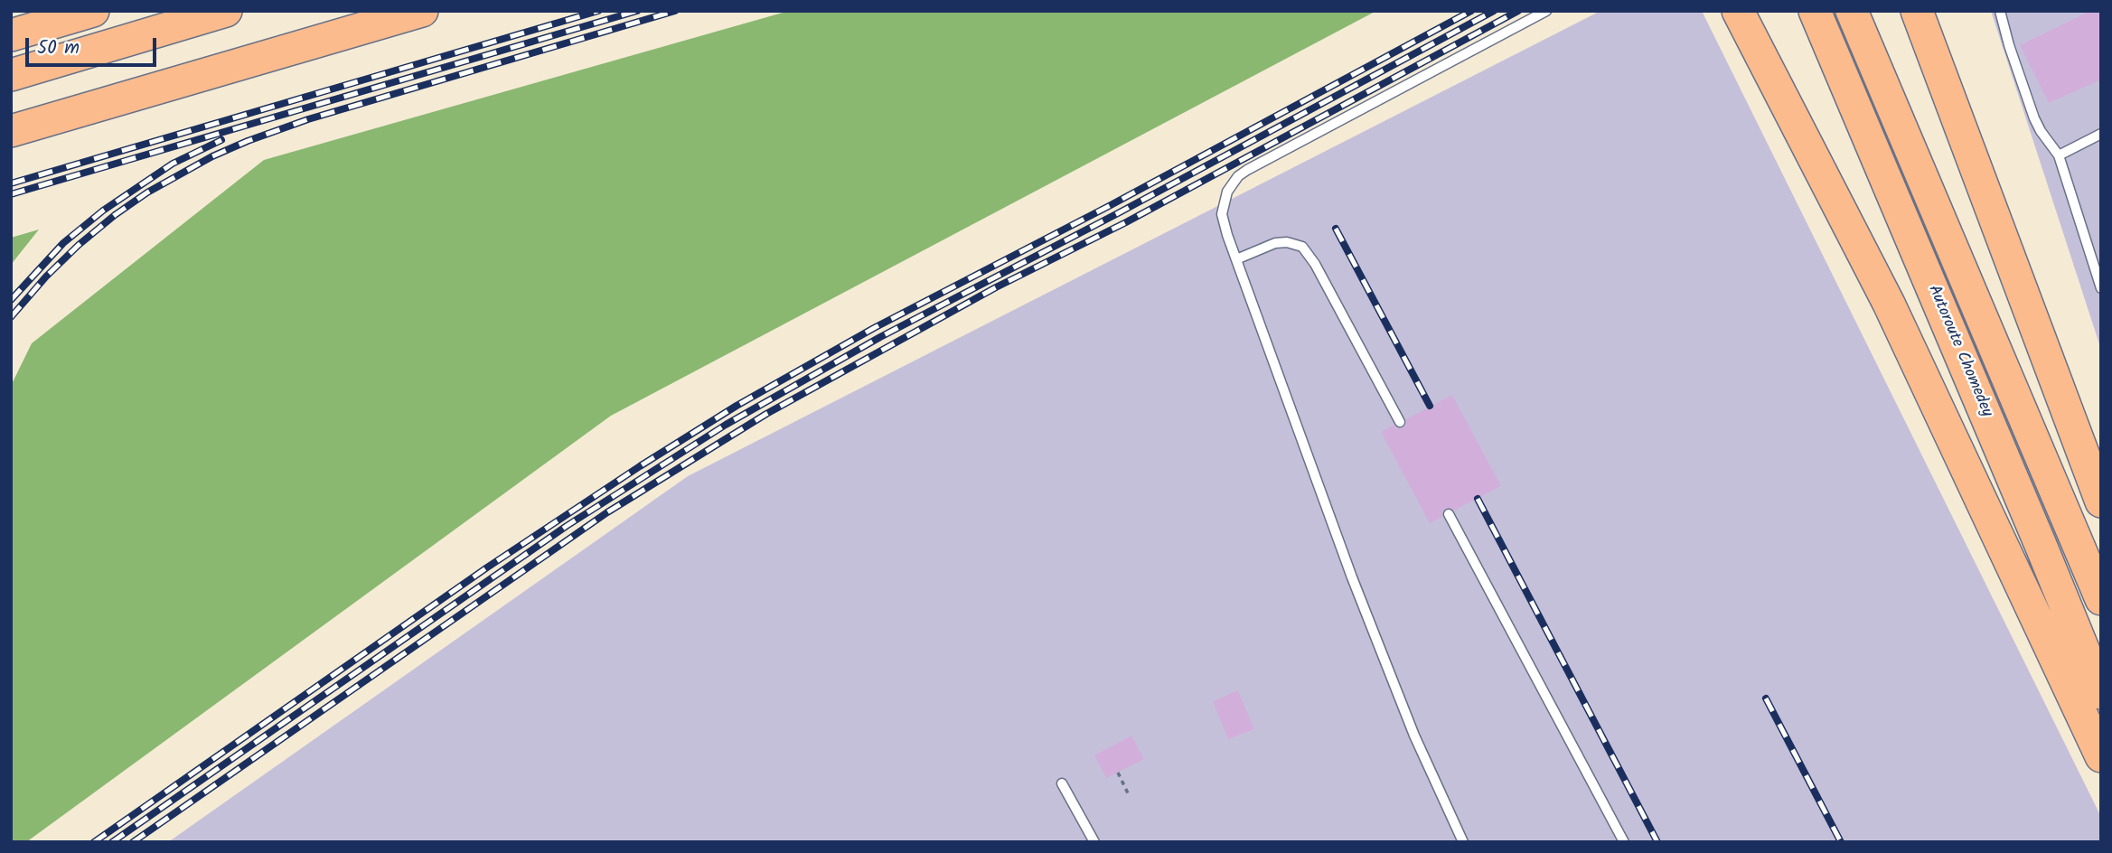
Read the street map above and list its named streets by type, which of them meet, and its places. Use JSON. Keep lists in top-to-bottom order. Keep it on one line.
{"streets":{"highway":["Autoroute Chomedey"]},"scale_bar":"50 m"}
